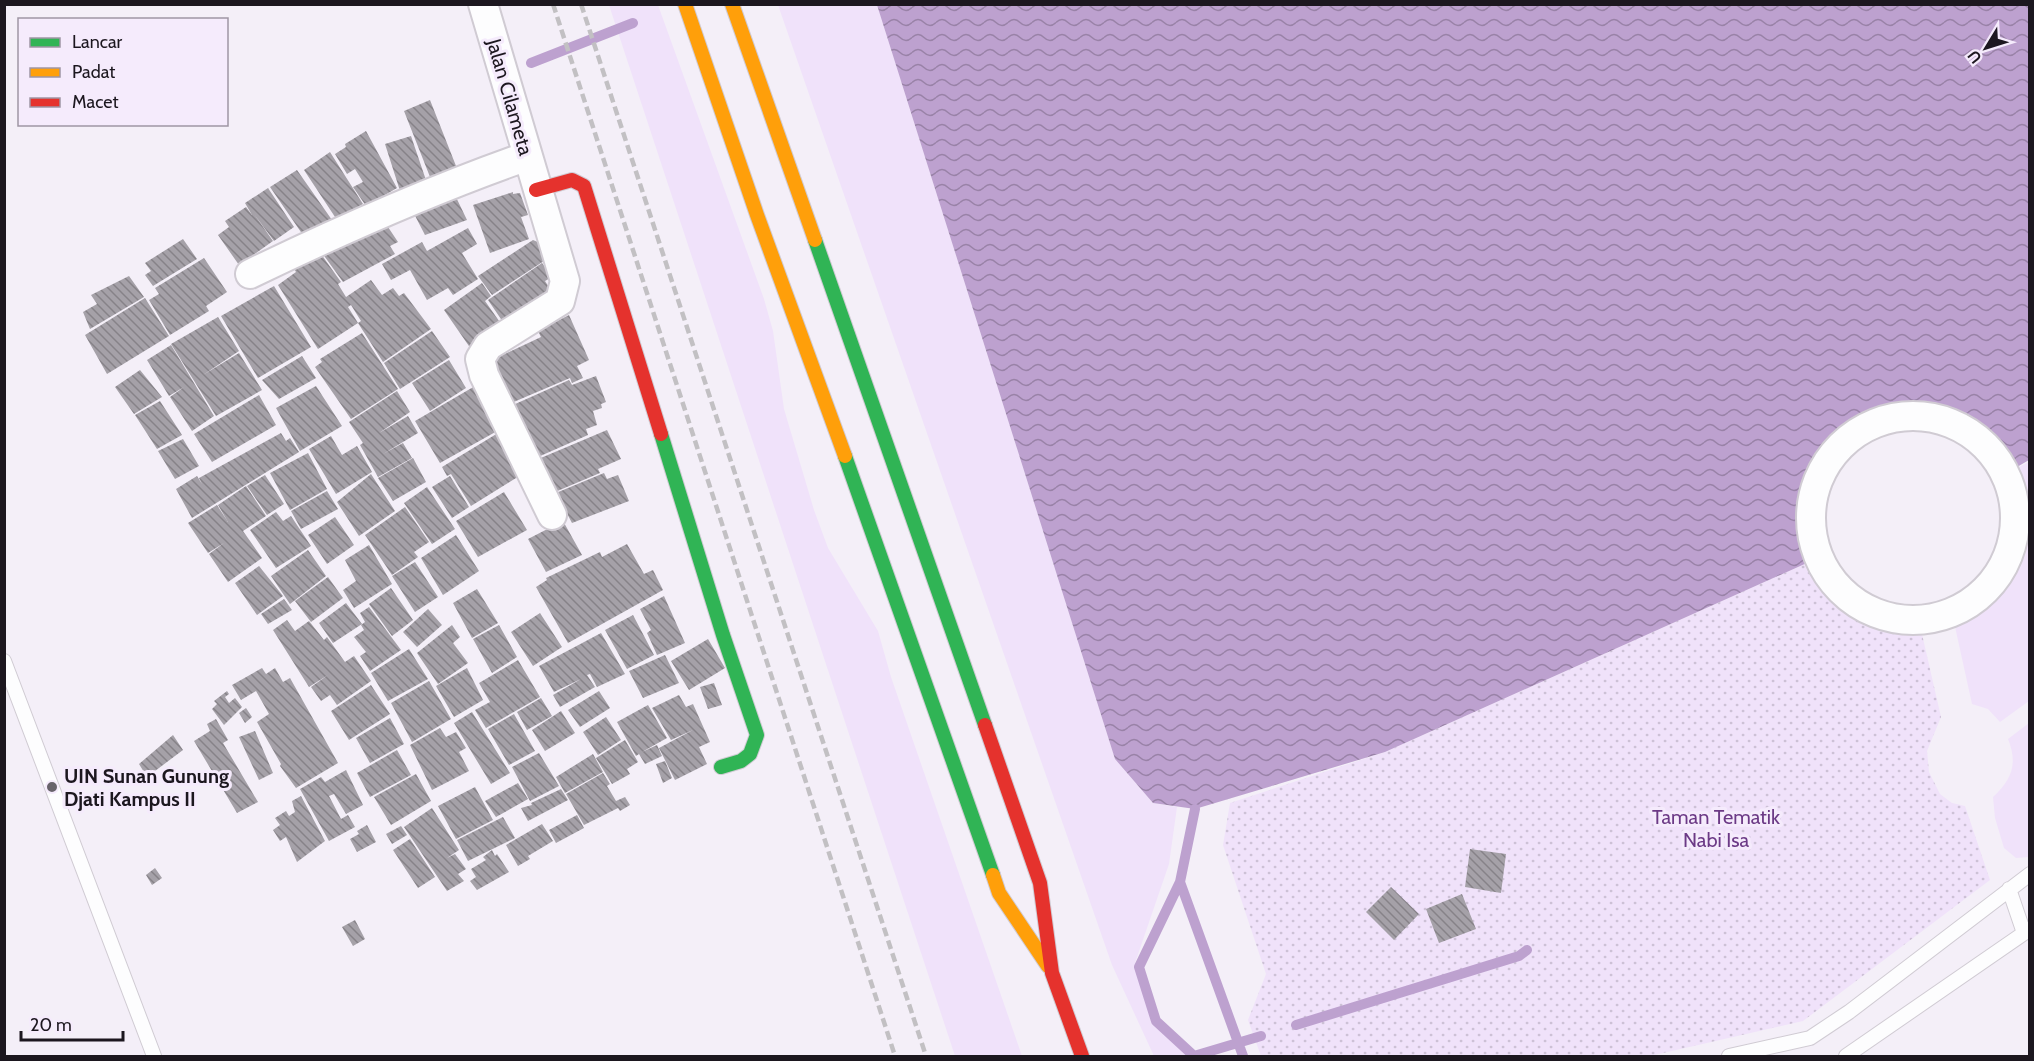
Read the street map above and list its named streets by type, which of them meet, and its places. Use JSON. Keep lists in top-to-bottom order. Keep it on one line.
{"streets":{"street":["Jalan Cilameta"]},"parks":["Taman Tematik Nabi Isa"],"places":["UIN Sunan Gunung Djati Kampus II"],"legend":["Lancar","Padat","Macet"],"scale_bar":"20 m","north":"bottom left"}
